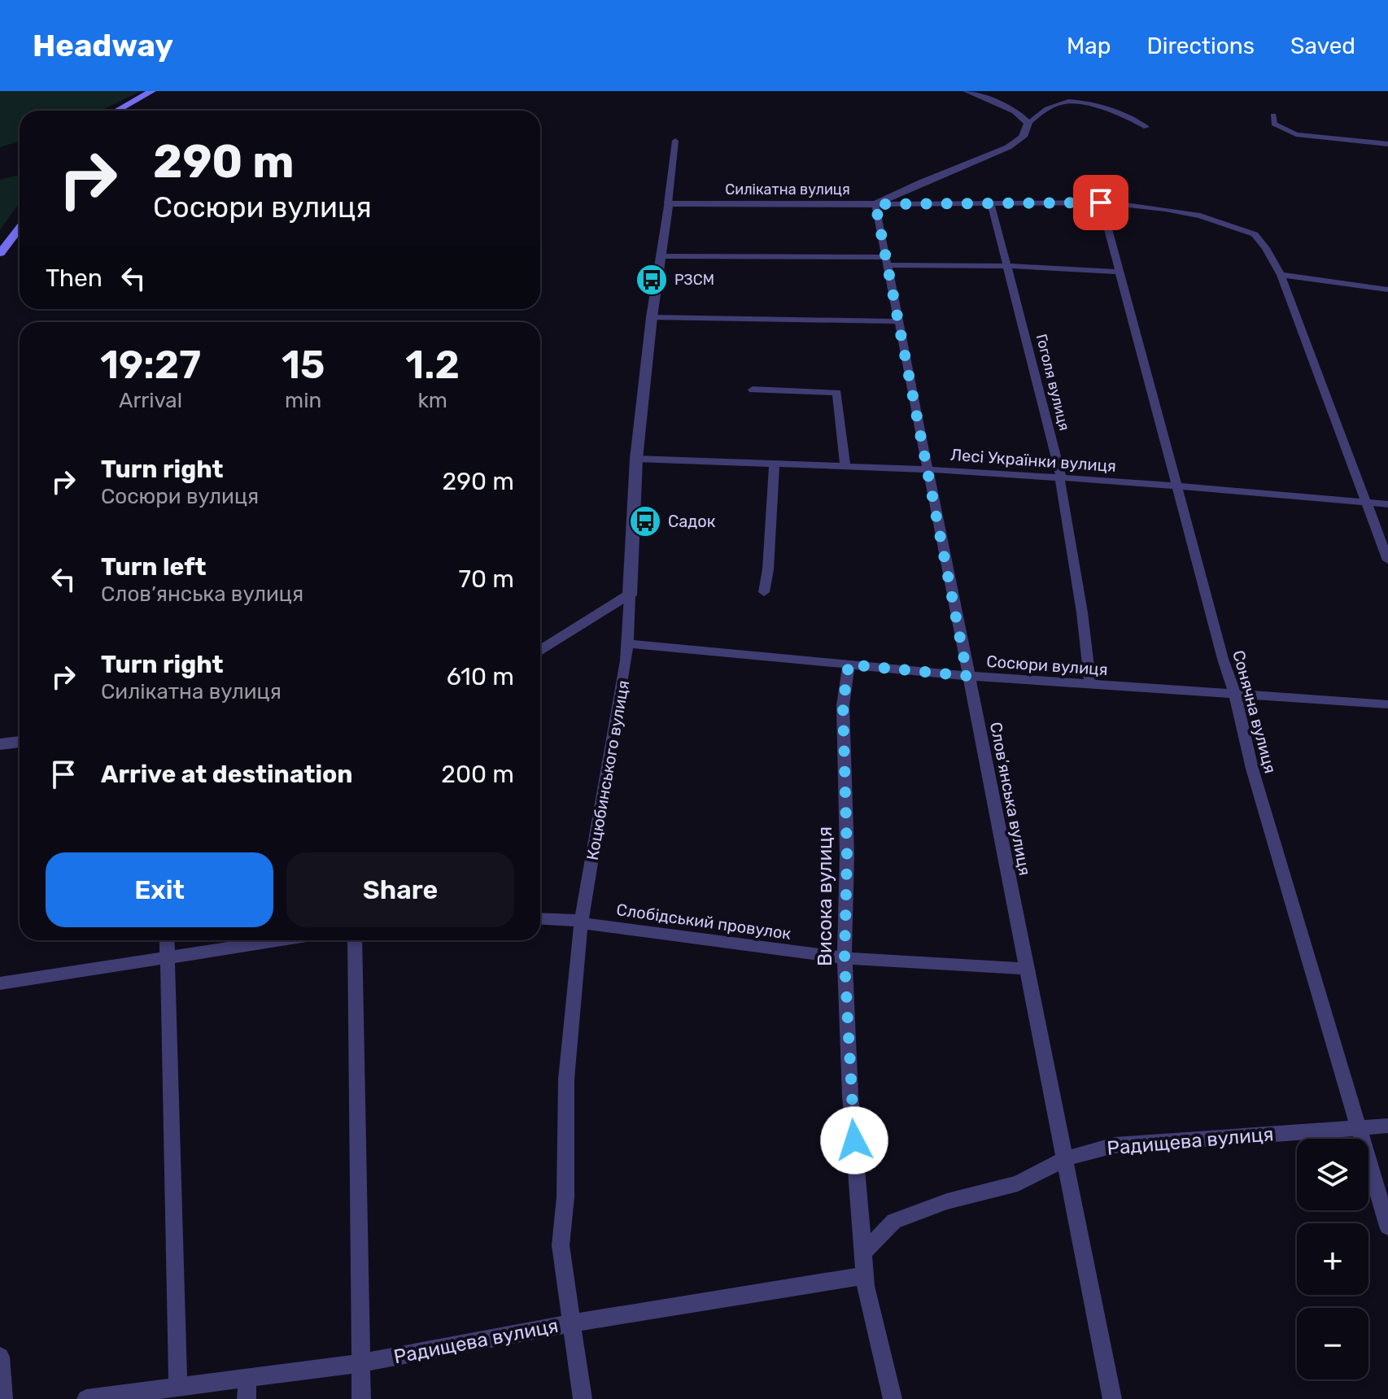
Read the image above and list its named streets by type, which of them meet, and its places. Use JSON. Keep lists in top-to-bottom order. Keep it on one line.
{"streets":{"street":["Силікатна вулиця","Гоголя вулиця","Лесі Українки вулиця","Сосюри вулиця","Сонячна вулиця","Коцюбинського вулиця","Слов’янська вулиця","Висока вулиця","Слобідський провулок","Радищева вулиця"]},"crossings":[["Силікатна вулиця","Гоголя вулиця"],["Силікатна вулиця","Сонячна вулиця"],["Силікатна вулиця","Коцюбинського вулиця"],["Силікатна вулиця","Слов’янська вулиця"],["Гоголя вулиця","Лесі Українки вулиця"],["Гоголя вулиця","Сосюри вулиця"],["Лесі Українки вулиця","Сонячна вулиця"],["Лесі Українки вулиця","Коцюбинського вулиця"],["Лесі Українки вулиця","Слов’янська вулиця"],["Сосюри вулиця","Сонячна вулиця"],["Сосюри вулиця","Коцюбинського вулиця"],["Сосюри вулиця","Слов’янська вулиця"],["Сосюри вулиця","Висока вулиця"],["Сонячна вулиця","Радищева вулиця"],["Коцюбинського вулиця","Слобідський провулок"],["Коцюбинського вулиця","Радищева вулиця"],["Слов’янська вулиця","Слобідський провулок"],["Слов’янська вулиця","Радищева вулиця"],["Висока вулиця","Слобідський провулок"],["Висока вулиця","Радищева вулиця"]],"places":{"bus stop":["РЗСМ","Садок"]},"page":{"header":"Headway","nav":["Map","Directions","Saved"],"turn":["290 m","Сосюри вулиця"],"then":"Then","eta":["19:27","Arrival","15","min","1.2","km"],"list":[{"name":"Turn right","note":"Сосюри вулиця","value":"290 m"},{"name":"Turn left","note":"Слов’янська вулиця","value":"70 m"},{"name":"Turn right","note":"Силікатна вулиця","value":"610 m"},{"name":"Arrive at destination","value":"200 m"}],"buttons":["Exit","Share"],"map_buttons":["+","−"]}}
